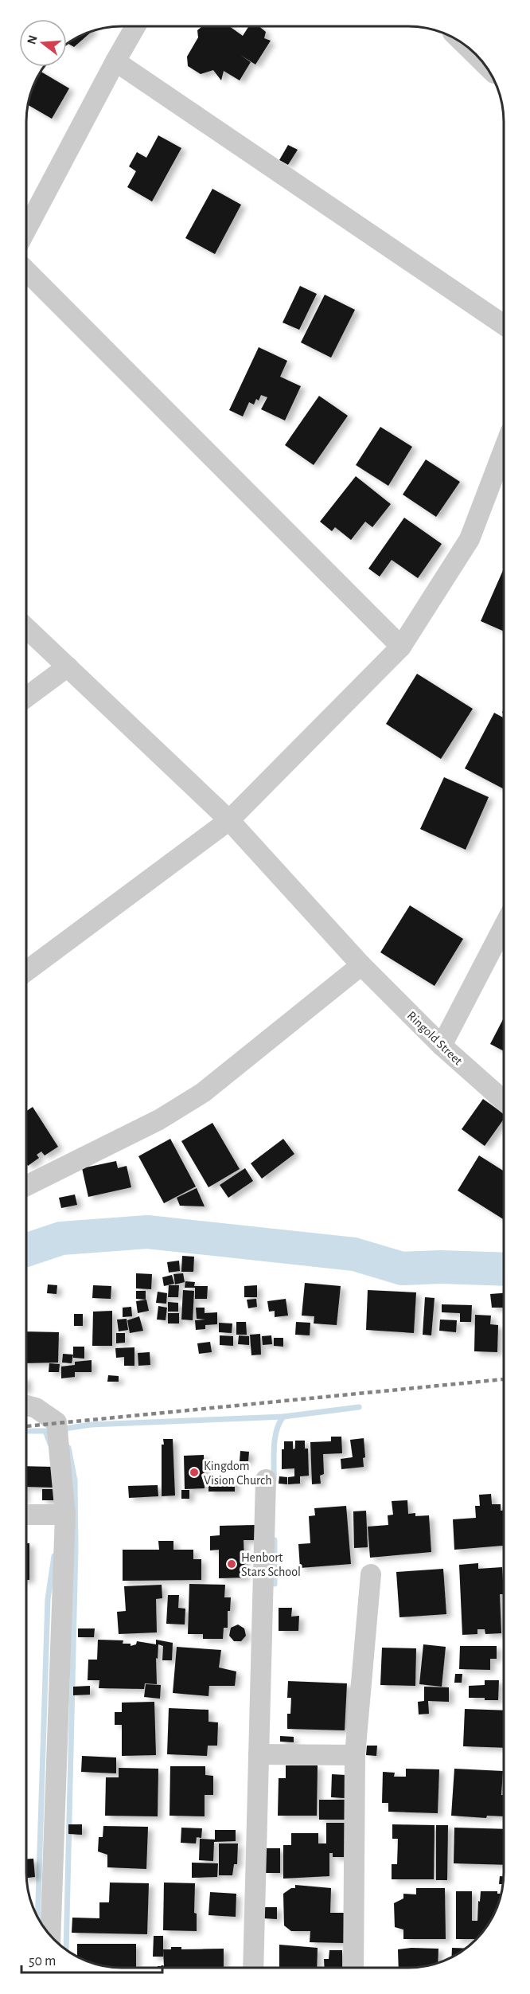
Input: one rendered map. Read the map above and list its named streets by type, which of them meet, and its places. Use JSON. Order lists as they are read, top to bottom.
{
  "streets": {
    "street": ["Ringold Street"]
  },
  "places": ["Kingdom Vision Church", "Henbort Stars School"],
  "scale_bar": "50 m",
  "north": "left"
}
